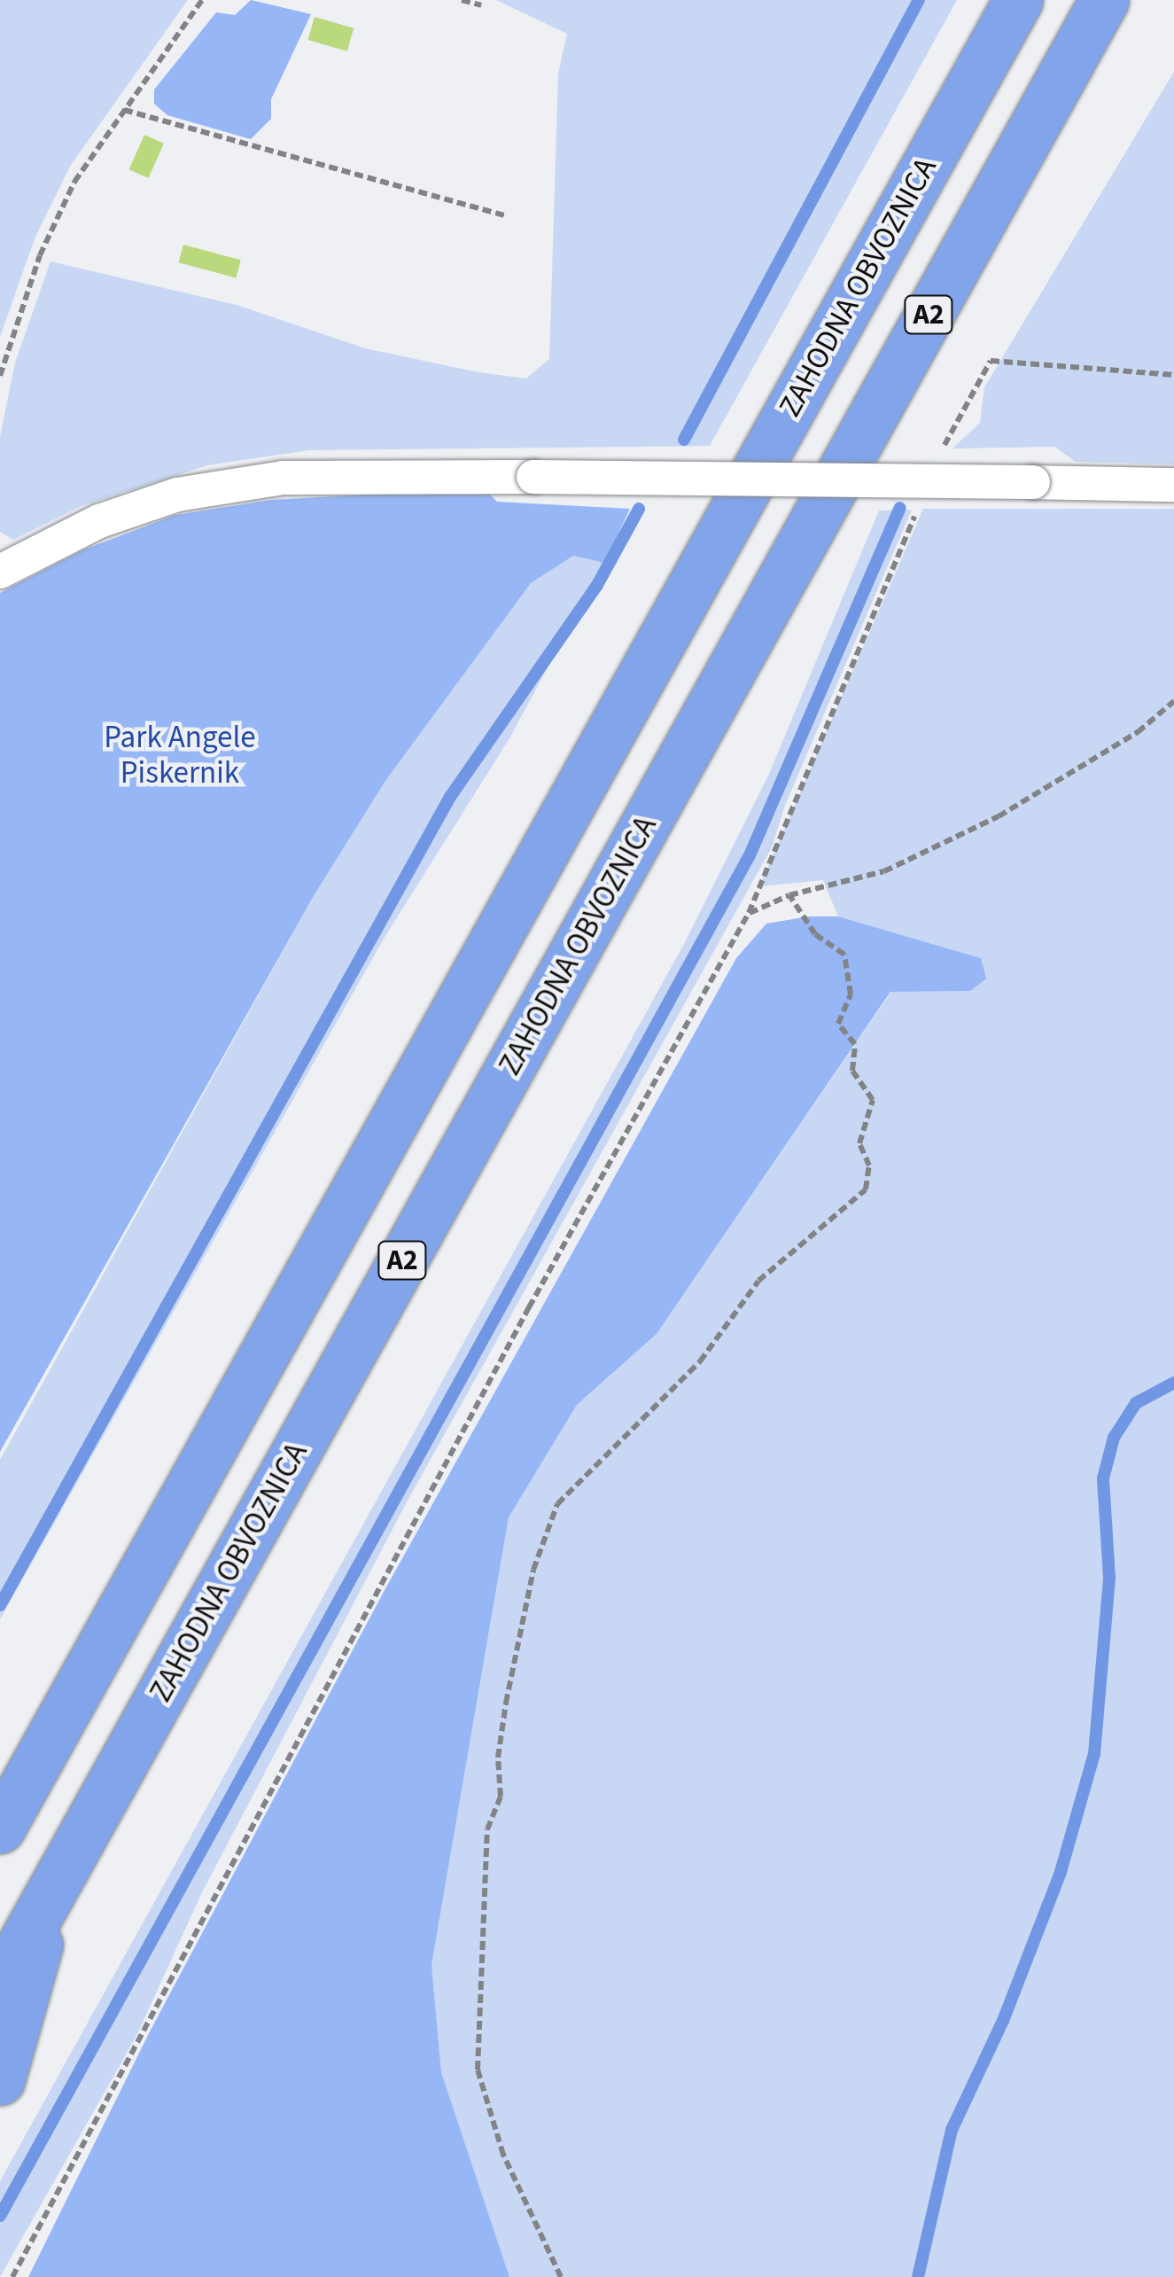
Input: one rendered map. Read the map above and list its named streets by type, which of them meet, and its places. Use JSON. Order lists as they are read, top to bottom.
{
  "streets": {
    "highway": ["ZAHODNA OBVOZNICA", "A2"]
  },
  "crossings": [
    ["ZAHODNA OBVOZNICA", "A2"]
  ],
  "parks": ["Park Angele Piskernik"]
}
